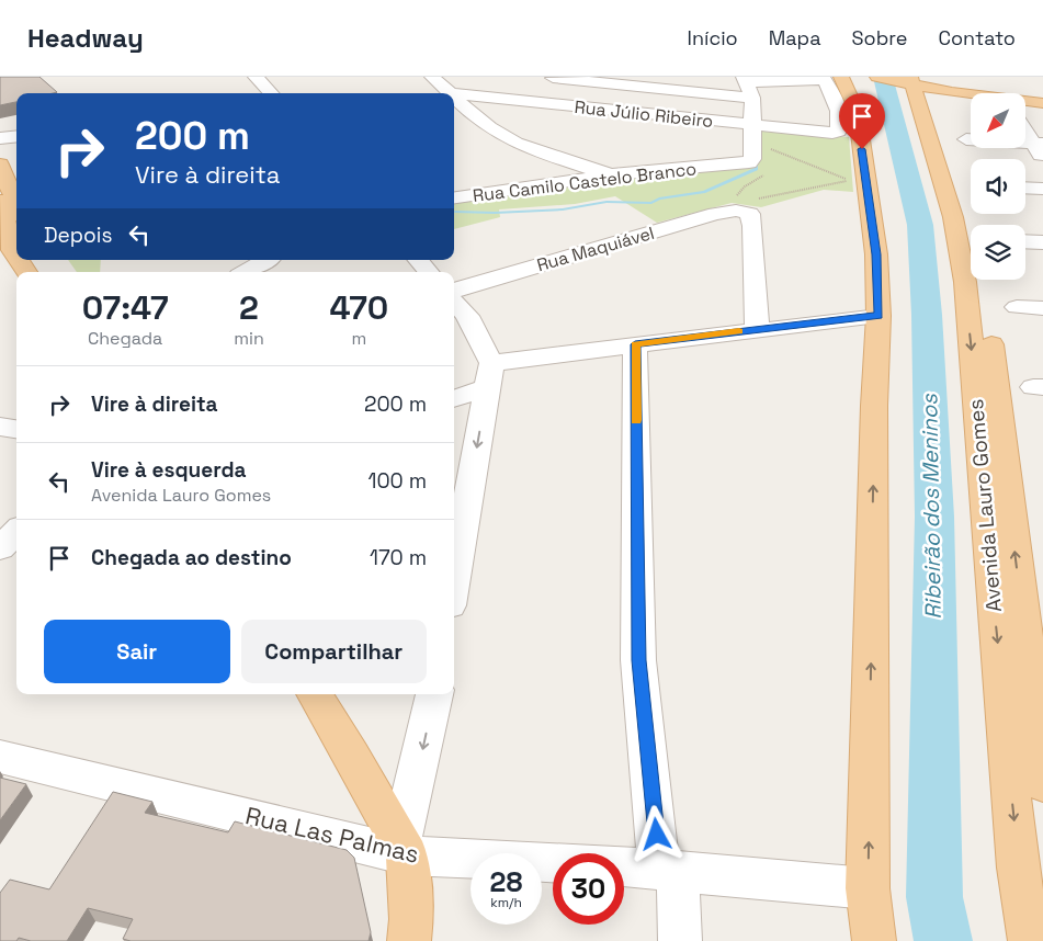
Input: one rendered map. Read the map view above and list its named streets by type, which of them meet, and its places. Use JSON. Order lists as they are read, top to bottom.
{
  "streets": {
    "main road": ["Avenida Lauro Gomes"],
    "street": [
      "Rua Júlio Ribeiro",
      "Rua Camilo Castelo Branco",
      "Rua Maquiável",
      "Rua Las Palmas"
    ]
  },
  "crossings": [
    ["Rua Júlio Ribeiro", "Rua Camilo Castelo Branco"]
  ],
  "water": ["Ribeirão dos Meninos"],
  "north": "bottom left",
  "page": {
    "header": "Headway",
    "nav": [
      "Início",
      "Mapa",
      "Sobre",
      "Contato"
    ],
    "turn": ["200 m", "Vire à direita"],
    "then": "Depois",
    "eta": [
      "07:47",
      "Chegada",
      "2",
      "min",
      "470",
      "m"
    ],
    "list": [
      {
        "name": "Vire à direita",
        "value": "200 m"
      },
      {
        "name": "Vire à esquerda",
        "note": "Avenida Lauro Gomes",
        "value": "100 m"
      },
      {
        "name": "Chegada ao destino",
        "value": "170 m"
      }
    ],
    "buttons": ["Sair", "Compartilhar"],
    "speed": "28 km/h",
    "limit": "30"
  }
}
